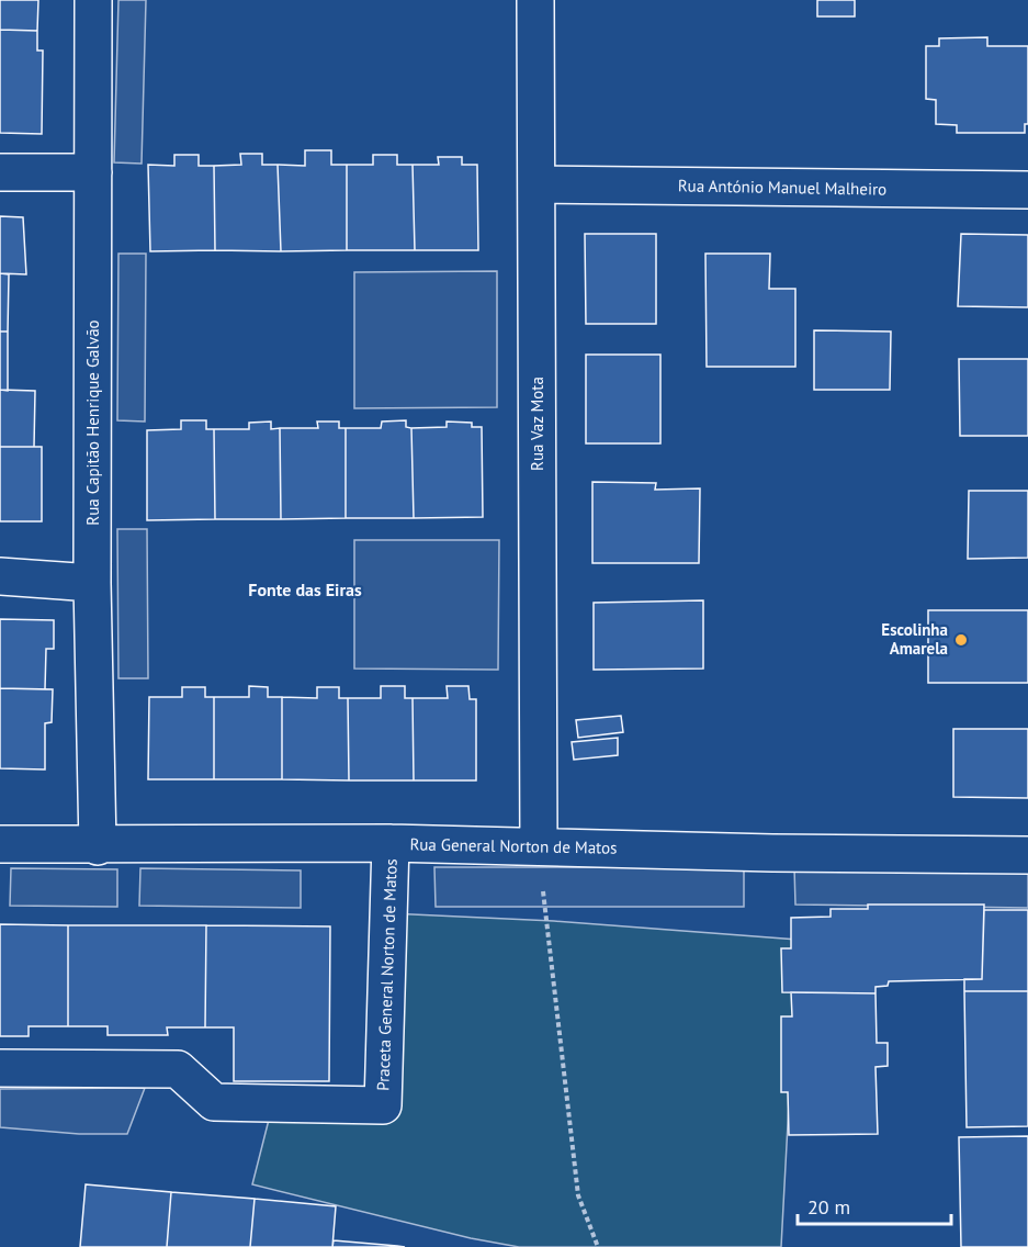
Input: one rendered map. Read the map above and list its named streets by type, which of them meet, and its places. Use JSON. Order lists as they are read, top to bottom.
{
  "streets": {
    "street": [
      "Rua António Manuel Malheiro",
      "Rua Capitão Henrique Galvão",
      "Rua Vaz Mota",
      "Rua General Norton de Matos",
      "Praceta General Norton de Matos"
    ]
  },
  "crossings": [
    ["Rua António Manuel Malheiro", "Rua Vaz Mota"],
    ["Rua Capitão Henrique Galvão", "Rua General Norton de Matos"],
    ["Rua Vaz Mota", "Rua General Norton de Matos"],
    ["Rua General Norton de Matos", "Praceta General Norton de Matos"]
  ],
  "districts": ["Fonte das Eiras"],
  "places": ["Escolinha Amarela"],
  "scale_bar": "20 m"
}
